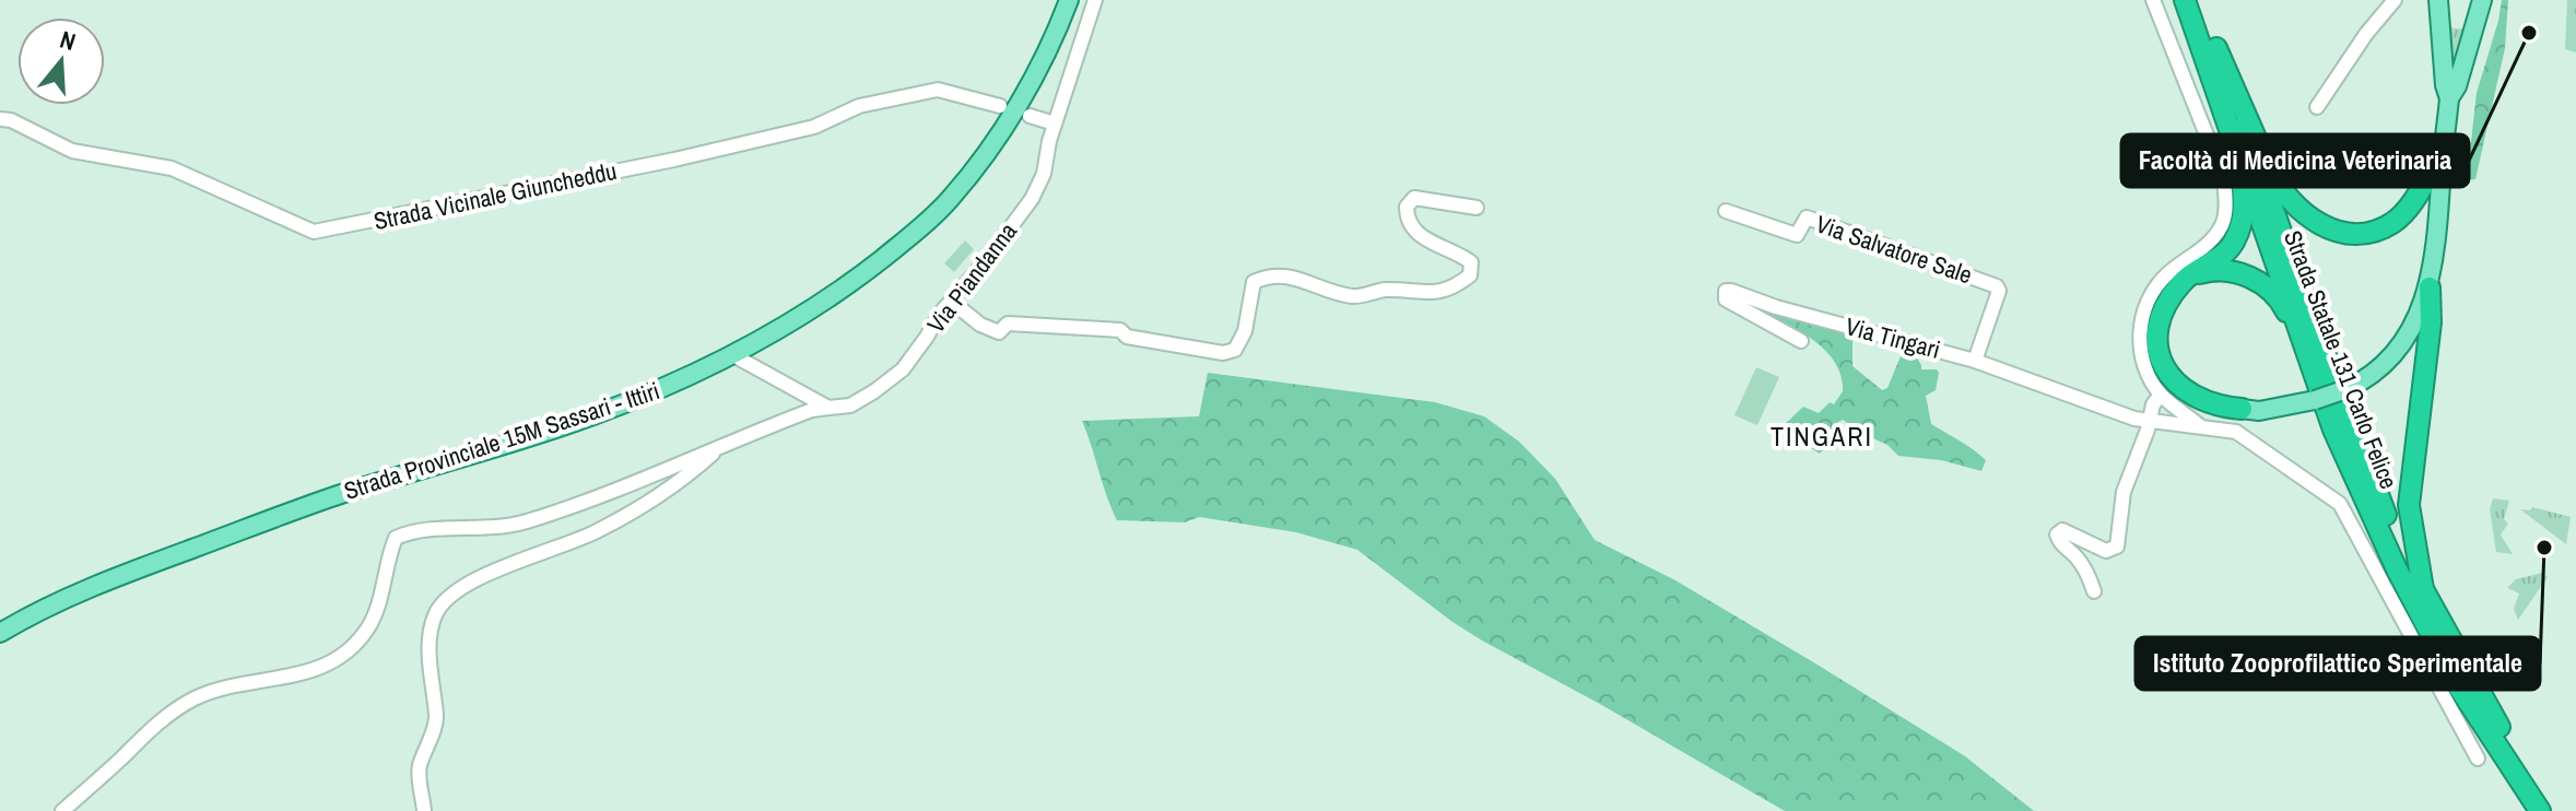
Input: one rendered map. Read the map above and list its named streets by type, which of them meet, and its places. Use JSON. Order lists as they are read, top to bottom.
{
  "streets": {
    "highway": ["Strada Statale 131 Carlo Felice"],
    "main road": ["Strada Provinciale 15M Sassari - Ittiri"],
    "street": [
      "Strada Vicinale Giuncheddu",
      "Via Salvatore Sale",
      "Via Piandanna",
      "Via Tingari"
    ]
  },
  "crossings": [
    ["Via Salvatore Sale", "Via Tingari"]
  ],
  "districts": ["TINGARI"],
  "places": ["Facoltà di Medicina Veterinaria", "Istituto Zooprofilattico Sperimentale"],
  "north": "top"
}
